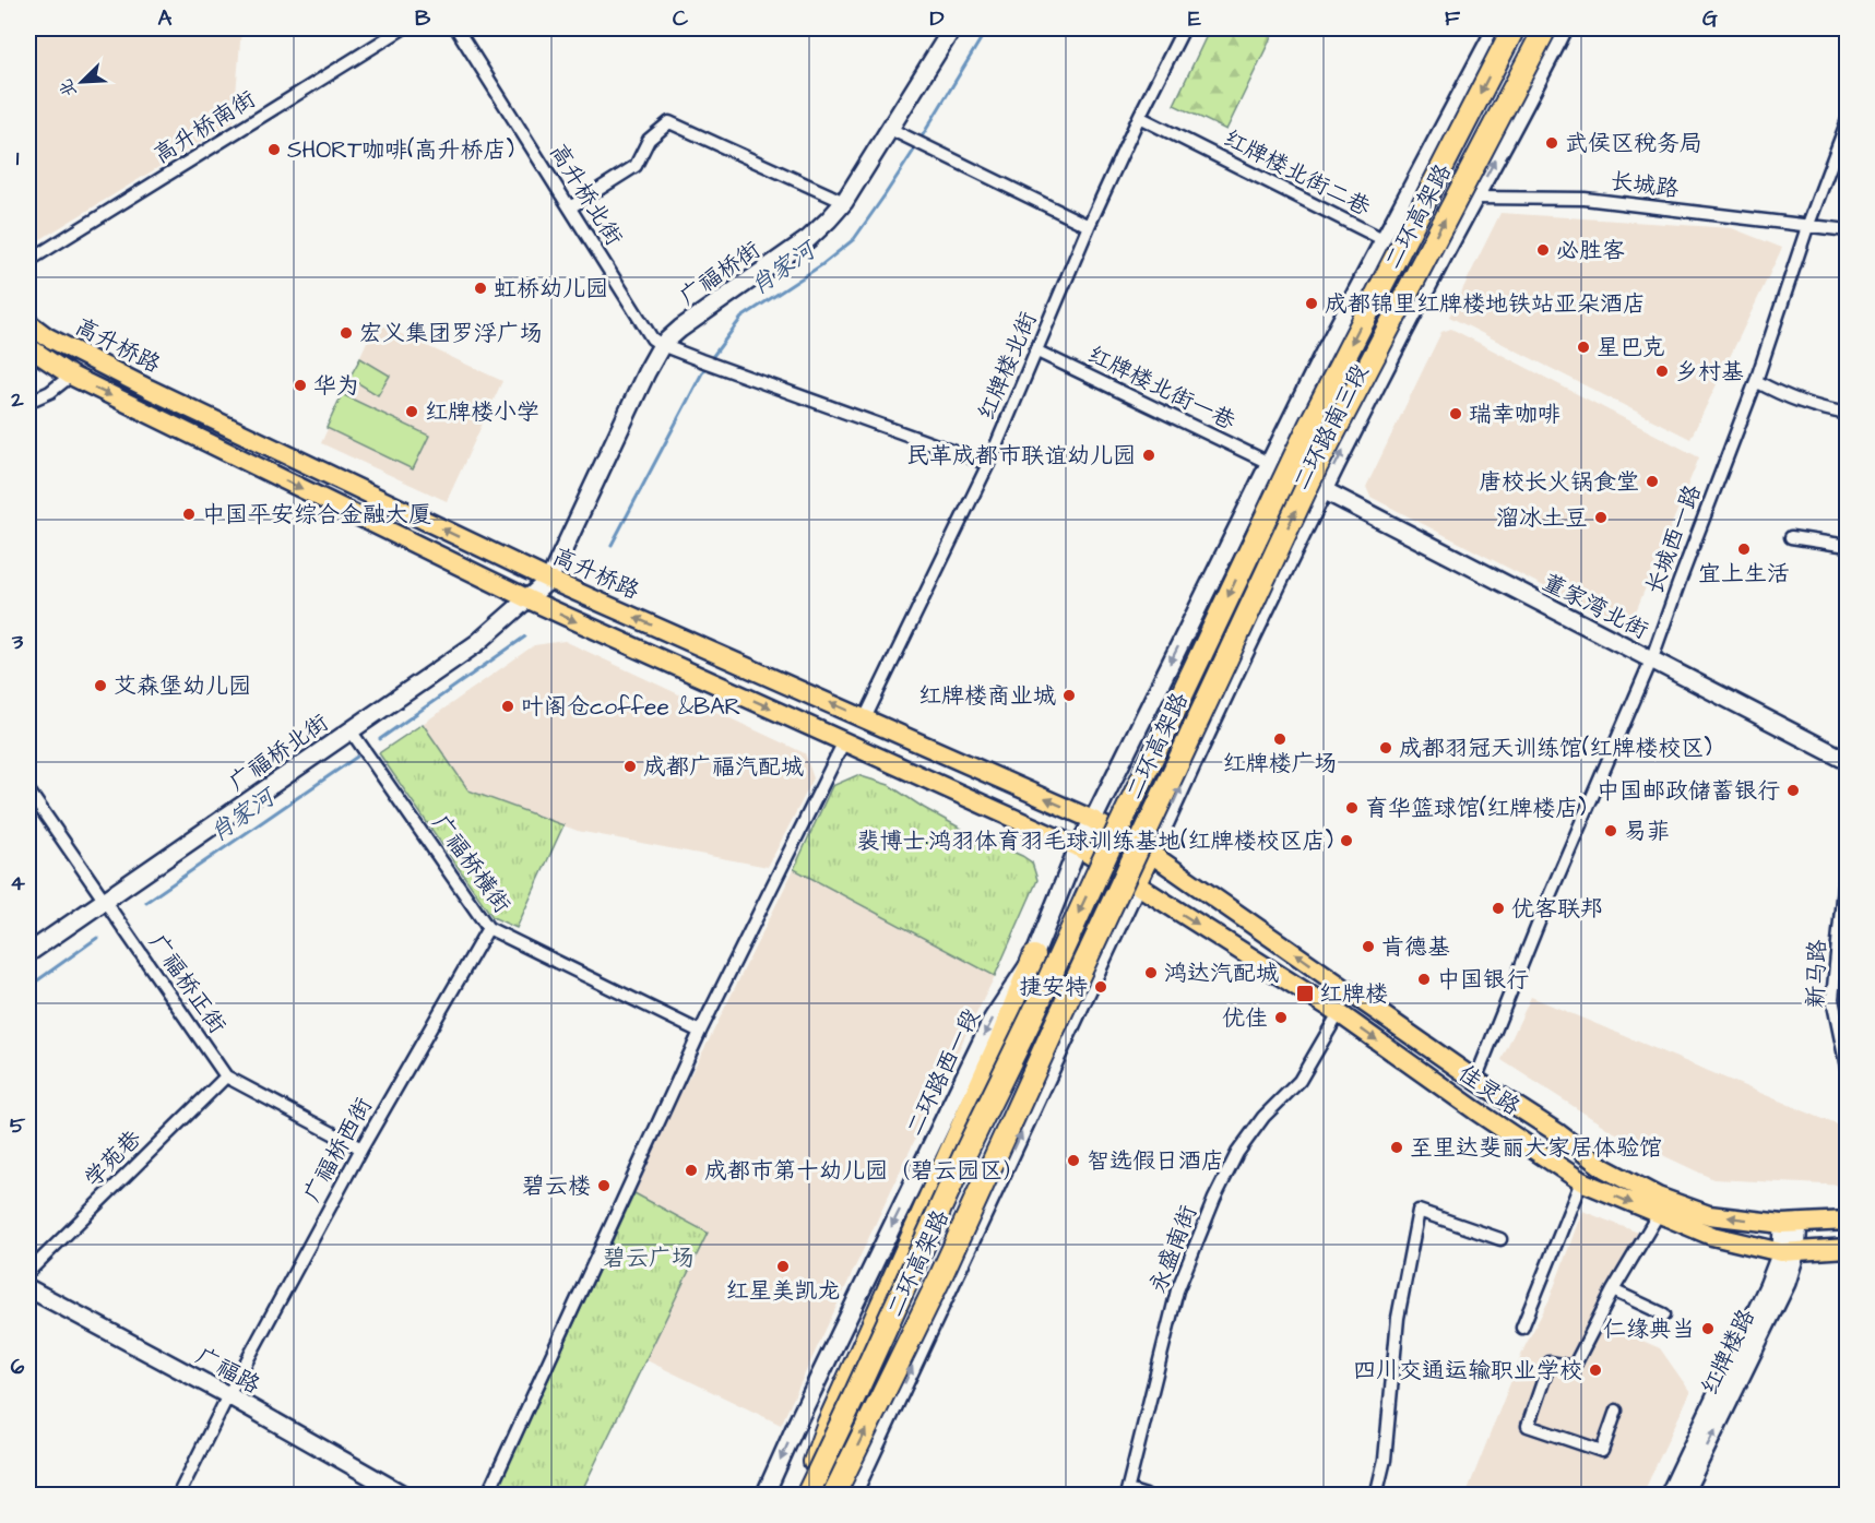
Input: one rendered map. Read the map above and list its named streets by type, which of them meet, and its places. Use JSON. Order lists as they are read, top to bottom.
{
  "streets": {
    "highway": ["二环高架路"],
    "main road": [
      "广福桥街",
      "高升桥路",
      "二环路南三段",
      "董家湾北街",
      "广福桥北街",
      "二环路西一段",
      "佳灵路",
      "红牌楼路",
      "广福路"
    ],
    "street": [
      "高升桥南街",
      "红牌楼北街二巷",
      "长城路",
      "高升桥北街",
      "红牌楼北街",
      "红牌楼北街一巷",
      "长城西一路",
      "广福桥横街",
      "新马路",
      "广福桥正街",
      "广福桥西街",
      "学苑巷",
      "永盛南街"
    ]
  },
  "crossings": [
    ["红牌楼北街二巷", "红牌楼北街"],
    ["红牌楼北街二巷", "二环路南三段"],
    ["长城路", "二环路南三段"],
    ["长城路", "长城西一路"],
    ["高升桥北街", "广福桥街"],
    ["高升桥北街", "红牌楼北街"],
    ["广福桥街", "高升桥路"],
    ["广福桥街", "广福桥北街"],
    ["高升桥路", "红牌楼北街"],
    ["高升桥路", "二环路南三段"],
    ["高升桥路", "广福桥北街"],
    ["高升桥路", "二环路西一段"],
    ["高升桥路", "佳灵路"],
    ["红牌楼北街", "红牌楼北街一巷"],
    ["红牌楼北街一巷", "二环路南三段"],
    ["二环路南三段", "董家湾北街"],
    ["二环路南三段", "二环路西一段"],
    ["二环路南三段", "佳灵路"],
    ["长城西一路", "董家湾北街"],
    ["长城西一路", "佳灵路"],
    ["广福桥北街", "广福桥横街"],
    ["广福桥北街", "广福桥正街"],
    ["广福桥横街", "广福桥西街"],
    ["广福桥正街", "广福桥西街"],
    ["广福桥正街", "学苑巷"],
    ["佳灵路", "永盛南街"],
    ["佳灵路", "红牌楼路"],
    ["广福桥西街", "广福路"]
  ],
  "water": ["肖家河"],
  "parks": ["碧云广场"],
  "places": {
    "other": [
      "武侯区税务局",
      "SHORT咖啡(高升桥店)",
      "必胜客",
      "虹桥幼儿园",
      "成都锦里红牌楼地铁站亚朵酒店",
      "宏义集团罗浮广场",
      "星巴克",
      "乡村基",
      "华为",
      "红牌楼小学",
      "瑞幸咖啡",
      "民革成都市联谊幼儿园",
      "唐校长火锅食堂",
      "中国平安综合金融大厦",
      "溜冰土豆",
      "宜上生活",
      "艾森堡幼儿园",
      "红牌楼商业城",
      "叶阁仓coffee &BAR",
      "红牌楼广场",
      "成都羽冠天训练馆(红牌楼校区)",
      "成都广福汽配城",
      "中国邮政储蓄银行",
      "育华篮球馆(红牌楼店)",
      "易菲",
      "裴博士·鸿羽体育羽毛球训练基地(红牌楼校区店)",
      "优客联邦",
      "肯德基",
      "鸿达汽配城",
      "中国银行",
      "捷安特",
      "优佳",
      "至里达斐丽大家居体验馆",
      "智选假日酒店",
      "成都市第十幼儿园（碧云园区）",
      "碧云楼",
      "红星美凯龙",
      "仁缘典当",
      "四川交通运输职业学校"
    ],
    "transit": ["红牌楼"]
  },
  "north": "bottom left",
  "grid": {
    "columns": [
      "A",
      "B",
      "C",
      "D",
      "E",
      "F",
      "G"
    ],
    "rows": [
      "1",
      "2",
      "3",
      "4",
      "5",
      "6"
    ]
  }
}
